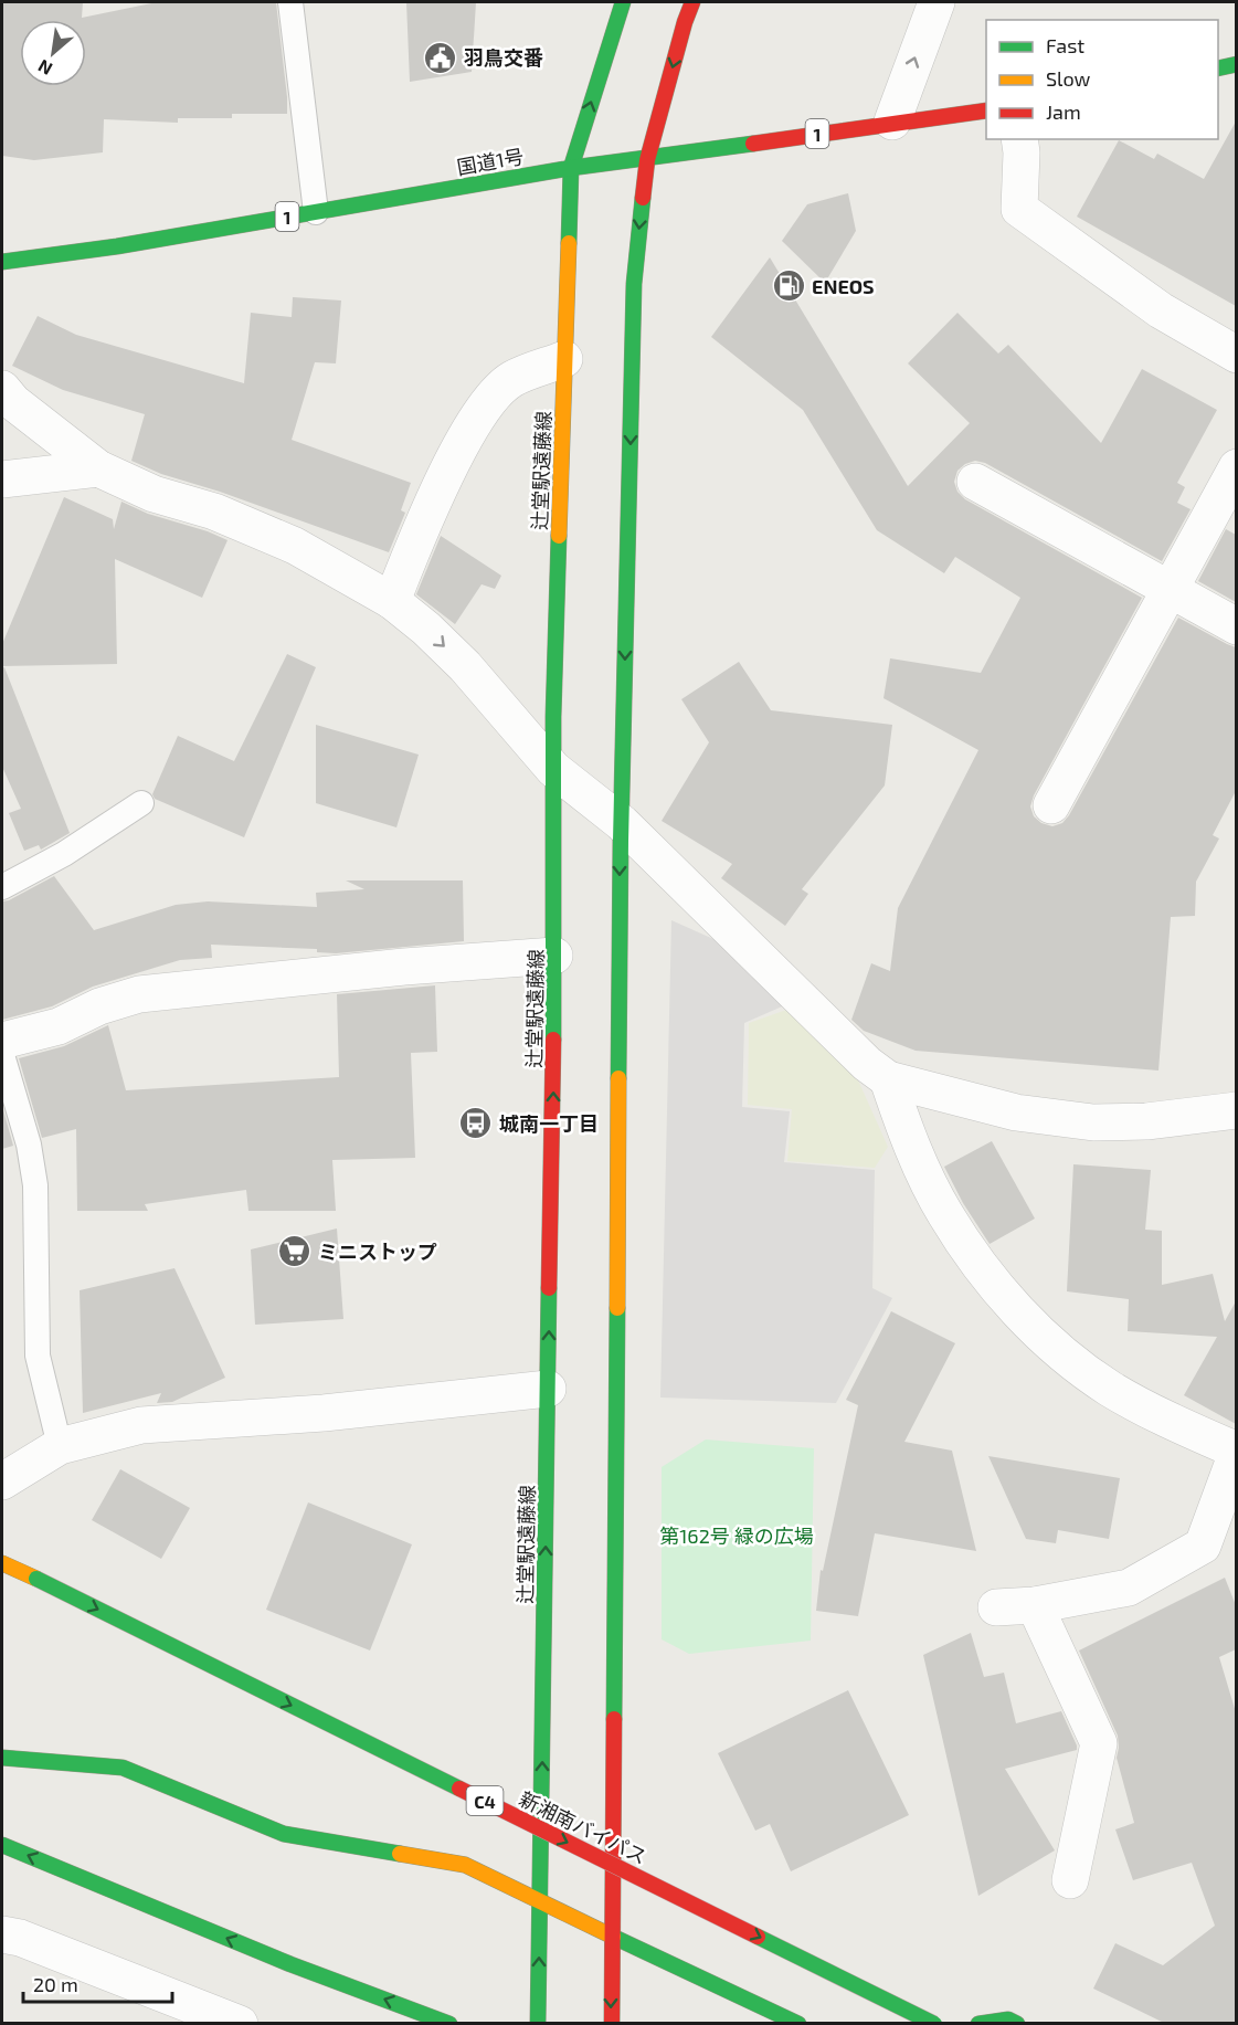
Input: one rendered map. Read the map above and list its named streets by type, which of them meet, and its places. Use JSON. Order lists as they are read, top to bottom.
{
  "streets": {
    "main road": [
      "1",
      "国道1号",
      "辻堂駅遠藤線",
      "C4",
      "新湘南バイパス"
    ]
  },
  "crossings": [
    ["国道1号", "辻堂駅遠藤線"]
  ],
  "parks": ["第162号 緑の広場"],
  "places": {
    "public building": ["羽鳥交番"],
    "fuel station": ["ENEOS"],
    "bus stop": ["城南一丁目"],
    "supermarket": ["ミニストップ"]
  },
  "legend": ["Fast", "Slow", "Jam"],
  "scale_bar": "20 m",
  "north": "bottom left"
}
